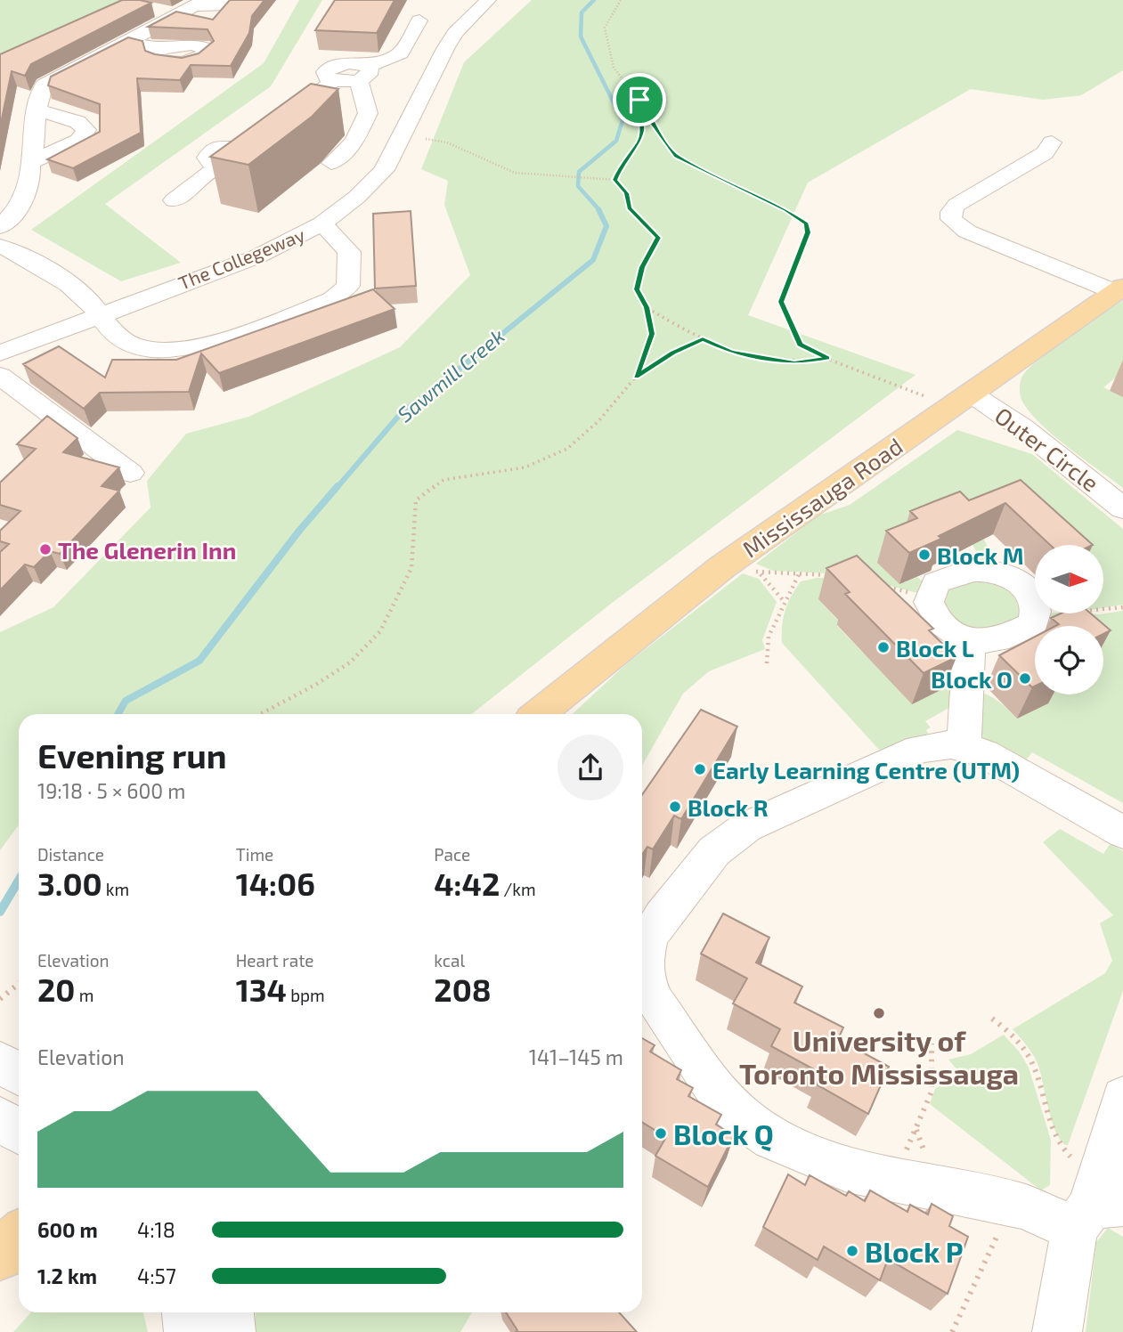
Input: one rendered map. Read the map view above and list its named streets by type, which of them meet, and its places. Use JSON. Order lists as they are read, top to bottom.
{
  "streets": {
    "main road": ["Mississauga Road"],
    "street": ["The Collegeway", "Outer Circle"]
  },
  "crossings": [
    ["Outer Circle", "Mississauga Road"]
  ],
  "water": ["Sawmill Creek"],
  "places": [
    "The Glenerin Inn",
    "Block M",
    "Block L",
    "Block O",
    "Early Learning Centre (UTM)",
    "Block R",
    "University of Toronto Mississauga",
    "Block Q",
    "Block P"
  ],
  "north": "right",
  "page": {
    "heading": ["Evening run", "19:18 · 5 × 600 m"],
    "stats": [
      ["Distance", "3.00 km"],
      ["Time", "14:06"],
      ["Pace", "4:42 /km"],
      ["Elevation", "20 m"],
      ["Heart rate", "134 bpm"],
      ["kcal", "208"]
    ],
    "chart": ["Elevation", "141–145 m"],
    "list": [
      {
        "name": "600 m",
        "note": "4:18"
      },
      {
        "name": "1.2 km",
        "note": "4:57"
      }
    ]
  }
}
